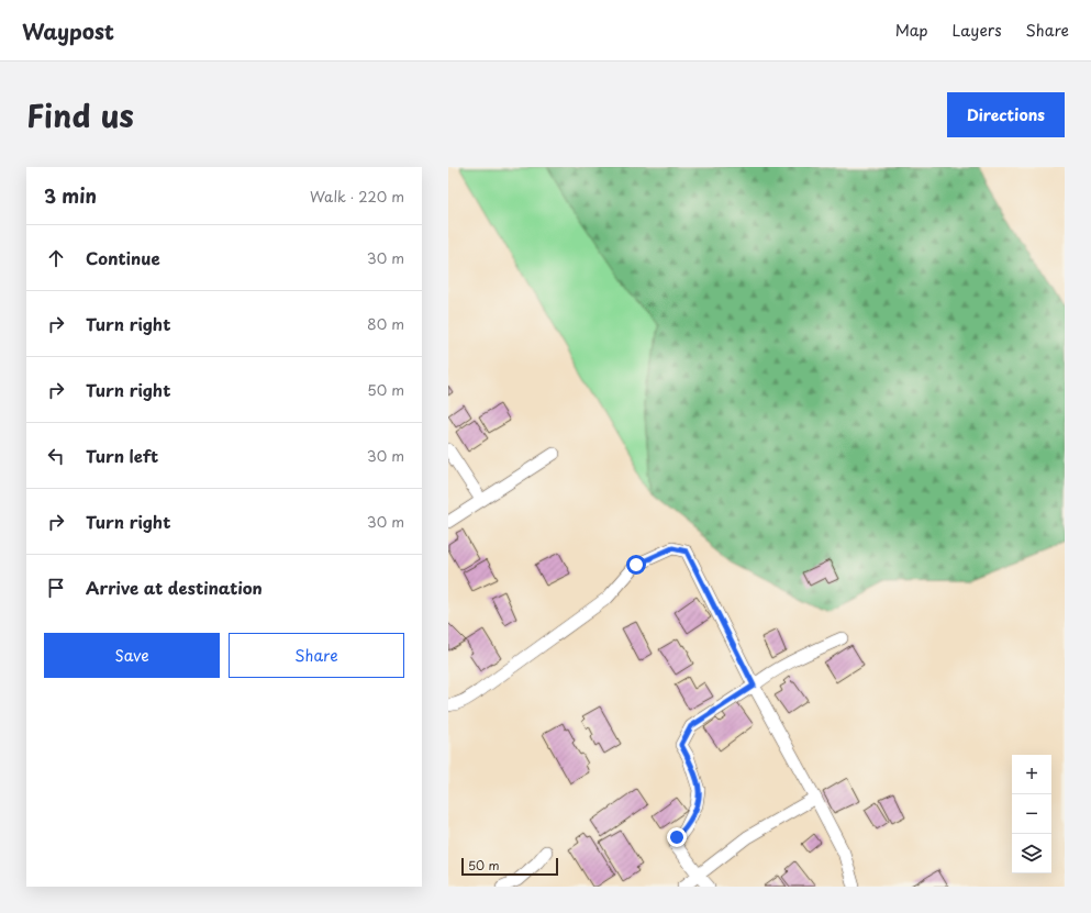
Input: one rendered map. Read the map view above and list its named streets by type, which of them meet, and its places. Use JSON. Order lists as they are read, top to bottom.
{
  "scale_bar": "50 m",
  "page": {
    "header": "Waypost",
    "nav": ["Map", "Layers", "Share"],
    "title": "Find us",
    "buttons": [
      "Directions",
      ["Save", "Share"]
    ],
    "heading": ["3 min", "Walk · 220 m"],
    "list": [
      ["Continue", "30 m"],
      ["Turn right", "80 m"],
      ["Turn right", "50 m"],
      ["Turn left", "30 m"],
      ["Turn right", "30 m"],
      "Arrive at destination"
    ],
    "map_buttons": ["+", "−"],
    "scale": "50 m"
  }
}
